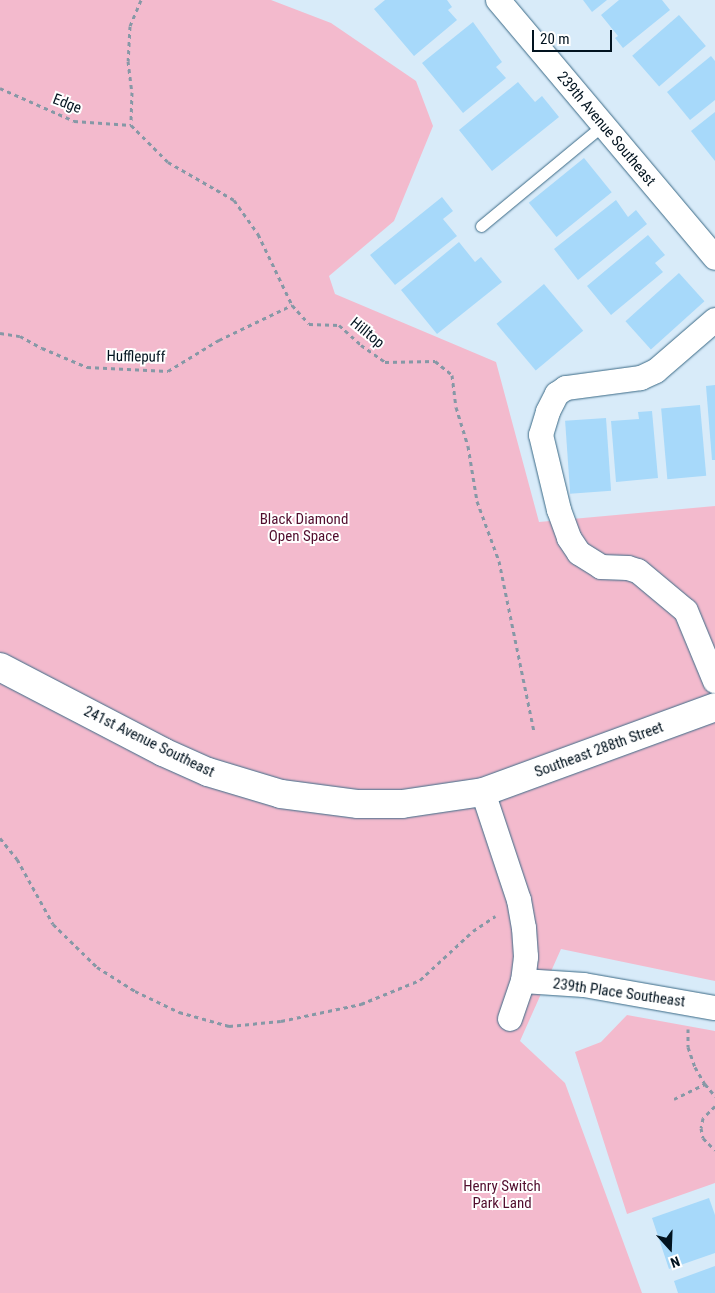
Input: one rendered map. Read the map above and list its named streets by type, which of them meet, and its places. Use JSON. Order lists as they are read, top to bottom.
{
  "streets": {
    "street": [
      "239th Avenue Southeast",
      "241st Avenue Southeast",
      "Southeast 288th Street",
      "239th Place Southeast"
    ],
    "path": ["Edge", "Hilltop", "Hufflepuff"]
  },
  "crossings": [
    ["Edge", "Hilltop"],
    ["Hilltop", "Hufflepuff"],
    ["241st Avenue Southeast", "Southeast 288th Street"]
  ],
  "parks": ["Black Diamond Open Space", "Henry Switch Park Land"],
  "scale_bar": "20 m",
  "north": "bottom"
}
